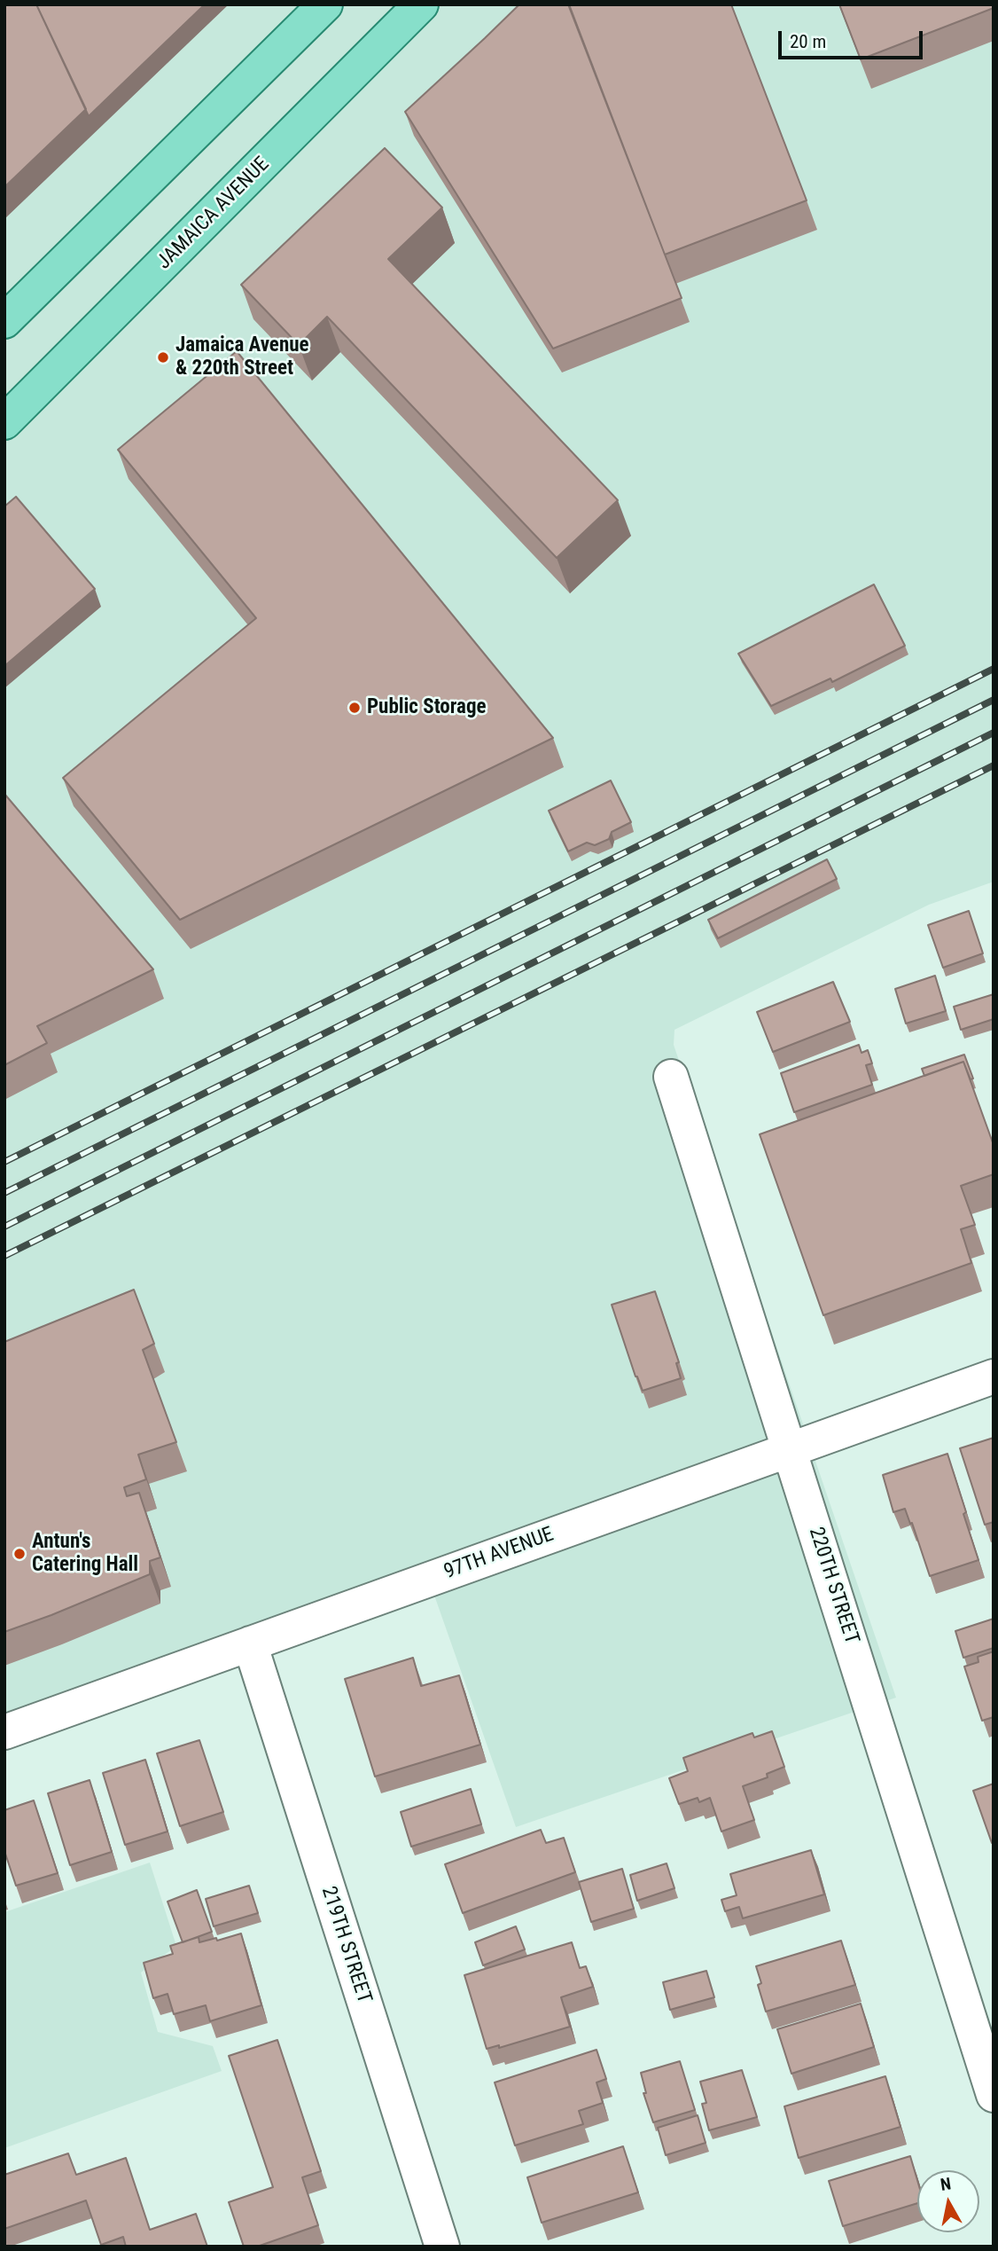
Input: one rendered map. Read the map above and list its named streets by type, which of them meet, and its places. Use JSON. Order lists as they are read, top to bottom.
{
  "streets": {
    "main road": ["JAMAICA AVENUE"],
    "street": ["97TH AVENUE", "220TH STREET", "219TH STREET"]
  },
  "crossings": [
    ["97TH AVENUE", "220TH STREET"],
    ["97TH AVENUE", "219TH STREET"]
  ],
  "places": ["Jamaica Avenue & 220th Street", "Public Storage", "Antun's Catering Hall"],
  "scale_bar": "20 m",
  "north": "top"
}
